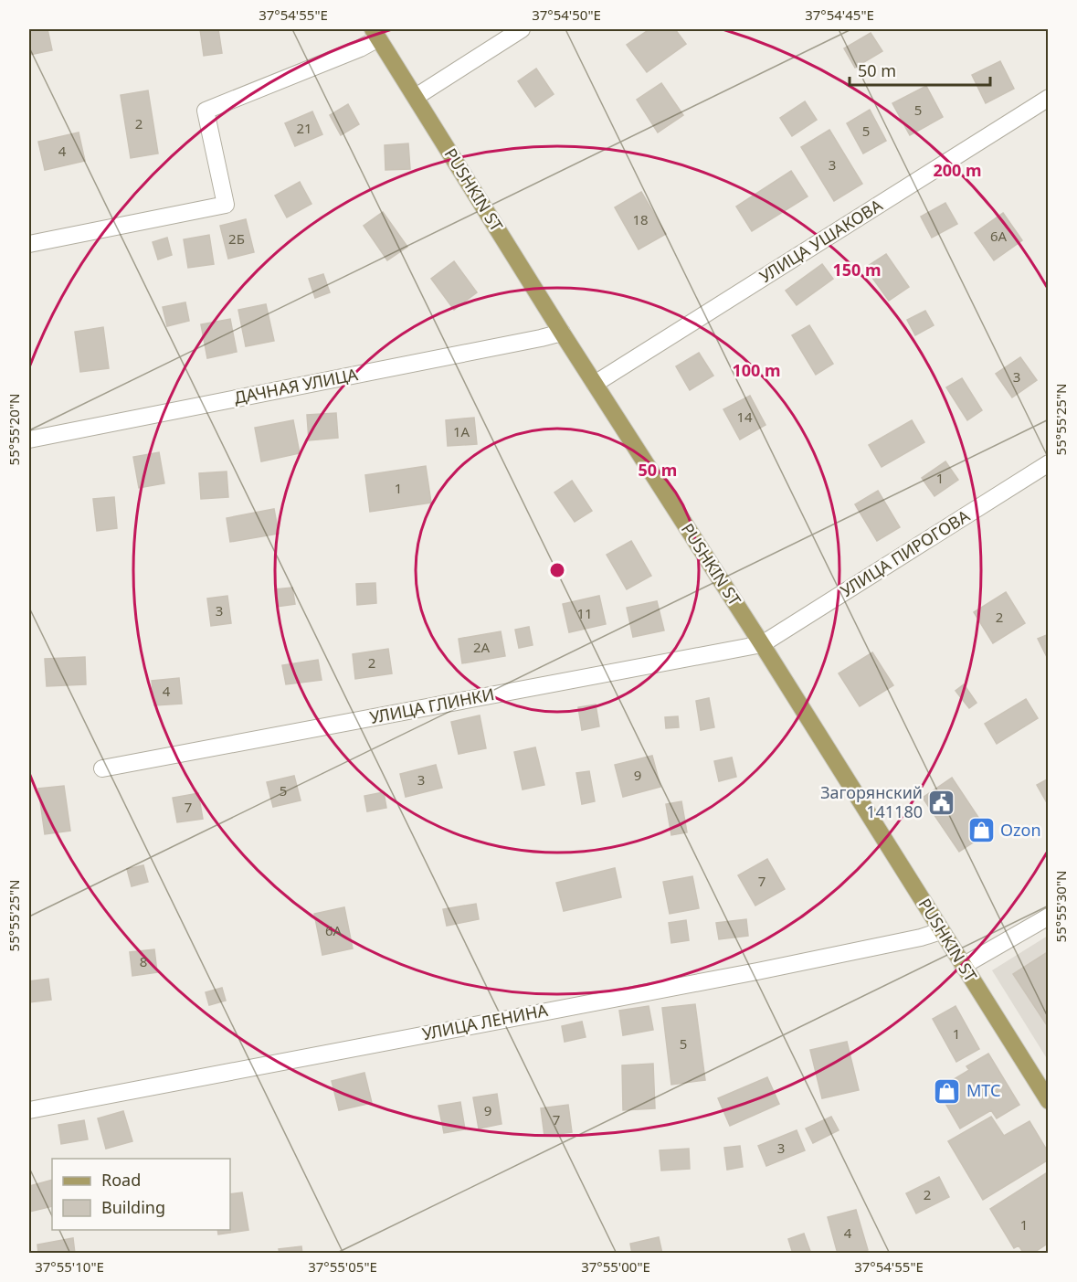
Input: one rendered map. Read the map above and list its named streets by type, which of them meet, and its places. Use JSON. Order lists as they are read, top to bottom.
{
  "streets": {
    "main road": ["PUSHKIN ST"],
    "street": [
      "УЛИЦА УШАКОВА",
      "ДАЧНАЯ УЛИЦА",
      "УЛИЦА ПИРОГОВА",
      "УЛИЦА ГЛИНКИ",
      "УЛИЦА ЛЕНИНА"
    ]
  },
  "crossings": [
    ["PUSHKIN ST", "УЛИЦА УШАКОВА"],
    ["PUSHKIN ST", "ДАЧНАЯ УЛИЦА"],
    ["PUSHKIN ST", "УЛИЦА ПИРОГОВА"],
    ["PUSHKIN ST", "УЛИЦА ГЛИНКИ"],
    ["PUSHKIN ST", "УЛИЦА ЛЕНИНА"],
    ["УЛИЦА ПИРОГОВА", "УЛИЦА ГЛИНКИ"]
  ],
  "places": {
    "public building": ["Загорянский 141180"],
    "shop": ["Ozon", "МТС"]
  },
  "house_numbers": [
    "5",
    "2",
    "21",
    "5",
    "4",
    "3",
    "18",
    "6А",
    "2Б",
    "3",
    "14",
    "1А",
    "1",
    "1",
    "3",
    "11",
    "2",
    "2А",
    "2",
    "4",
    "9",
    "3",
    "5",
    "7",
    "7",
    "6А",
    "8",
    "1",
    "5",
    "9",
    "7",
    "3",
    "2",
    "1",
    "4"
  ],
  "legend": ["Road", "Building"],
  "scale_bar": "50 m",
  "coordinates": [
    "37°54'55\"E",
    "37°54'50\"E",
    "37°54'45\"E",
    "55°55'25\"N",
    "55°55'20\"N",
    "55°55'30\"N",
    "37°55'10\"E",
    "37°55'05\"E",
    "37°55'00\"E"
  ],
  "rings": [
    "200 m",
    "150 m",
    "100 m",
    "50 m"
  ]
}
